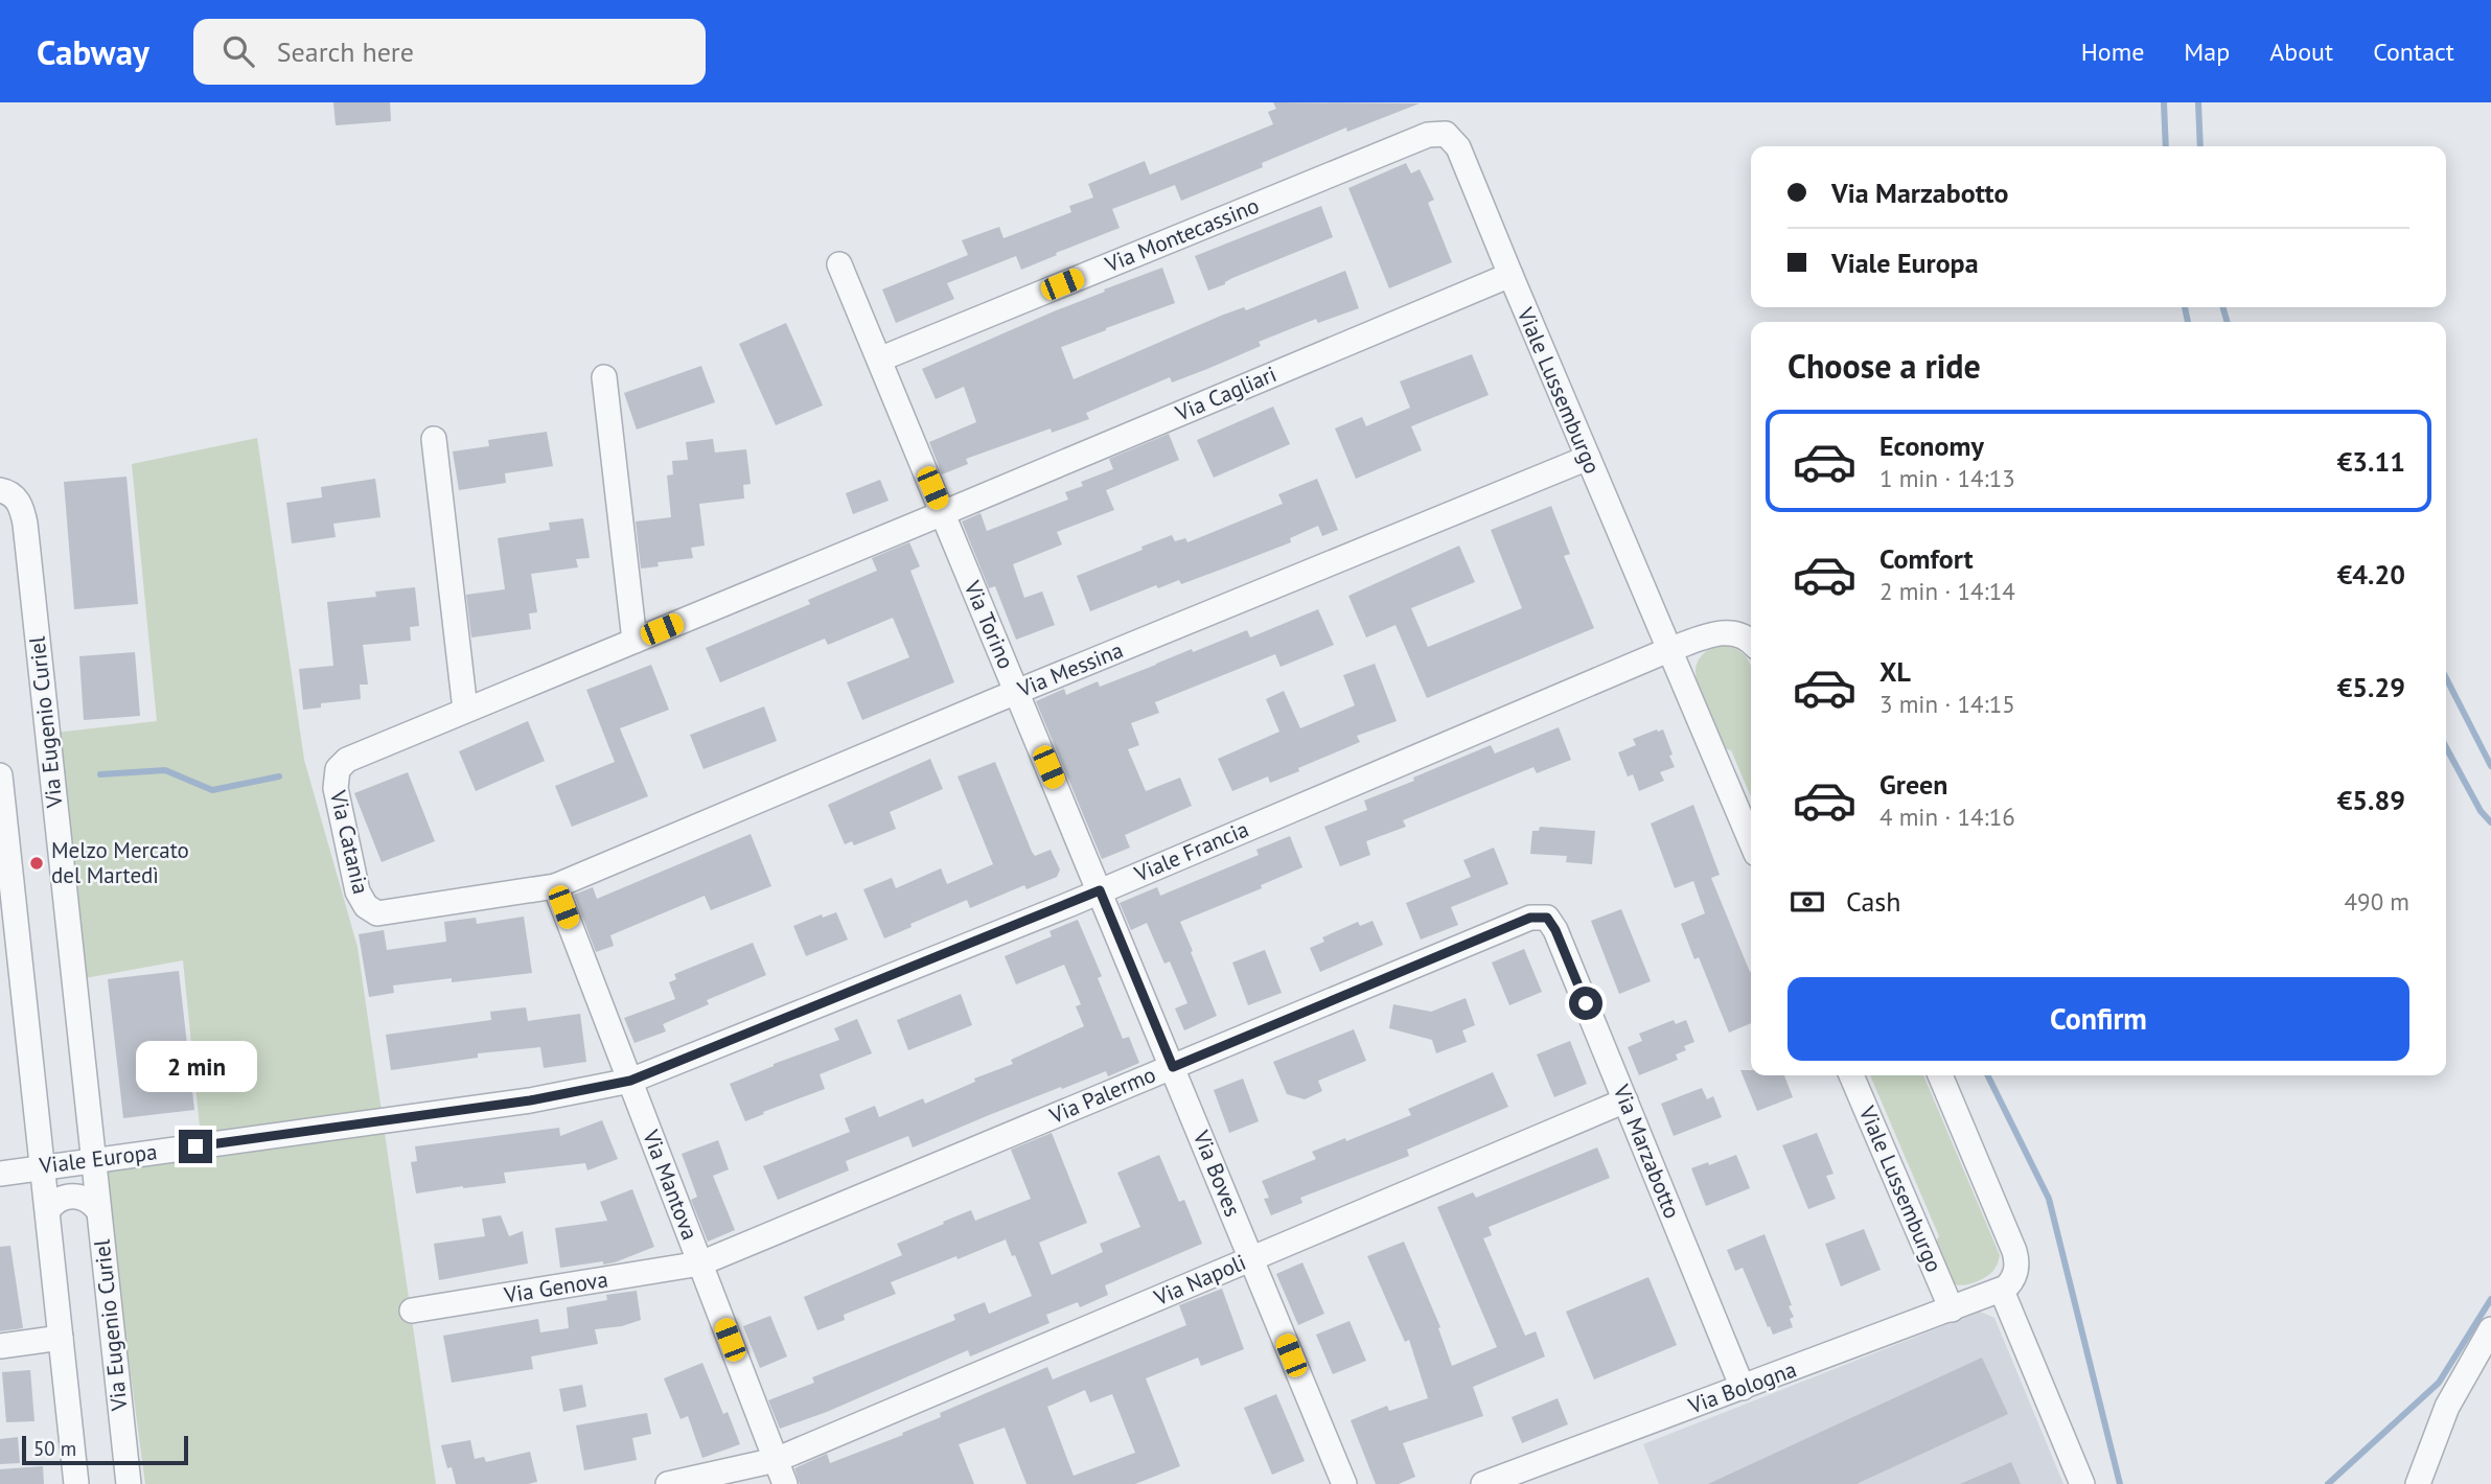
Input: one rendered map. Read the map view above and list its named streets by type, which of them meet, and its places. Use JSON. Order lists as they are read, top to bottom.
{
  "streets": {
    "street": [
      "Via Montecassino",
      "Viale Lussemburgo",
      "Via Cagliari",
      "Via Torino",
      "Via Messina",
      "Via Eugenio Curiel",
      "Via Catania",
      "Viale Francia",
      "Via Palermo",
      "Via Marzabotto",
      "Viale Europa",
      "Via Boves",
      "Via Mantova",
      "Via Napoli",
      "Via Genova",
      "Via Bologna"
    ]
  },
  "crossings": [
    ["Via Montecassino", "Viale Lussemburgo"],
    ["Via Montecassino", "Via Torino"],
    ["Viale Lussemburgo", "Via Cagliari"],
    ["Viale Lussemburgo", "Via Messina"],
    ["Viale Lussemburgo", "Viale Francia"],
    ["Viale Lussemburgo", "Via Bologna"],
    ["Via Cagliari", "Via Torino"],
    ["Via Cagliari", "Via Catania"],
    ["Via Torino", "Via Messina"],
    ["Via Torino", "Via Catania"],
    ["Via Torino", "Viale Francia"],
    ["Via Torino", "Via Palermo"],
    ["Via Torino", "Via Boves"],
    ["Via Messina", "Via Catania"],
    ["Via Messina", "Via Mantova"],
    ["Via Eugenio Curiel", "Viale Europa"],
    ["Via Catania", "Via Mantova"],
    ["Viale Francia", "Viale Europa"],
    ["Viale Francia", "Via Mantova"],
    ["Via Palermo", "Via Marzabotto"],
    ["Via Palermo", "Via Boves"],
    ["Via Palermo", "Via Mantova"],
    ["Via Palermo", "Via Genova"],
    ["Via Marzabotto", "Via Napoli"],
    ["Via Marzabotto", "Via Bologna"],
    ["Viale Europa", "Via Mantova"],
    ["Via Boves", "Via Napoli"],
    ["Via Mantova", "Via Napoli"],
    ["Via Mantova", "Via Genova"]
  ],
  "places": ["Melzo Mercato del Martedì"],
  "scale_bar": "50 m",
  "page": {
    "header": "Cabway",
    "search": "Search here",
    "nav": [
      "Home",
      "Map",
      "About",
      "Contact"
    ],
    "banner": ["Via Marzabotto", "Viale Europa"],
    "heading": "Choose a ride",
    "list": [
      {
        "name": "Economy",
        "note": "1 min · 14:13",
        "value": "€3.11"
      },
      {
        "name": "Comfort",
        "note": "2 min · 14:14",
        "value": "€4.20"
      },
      {
        "name": "XL",
        "note": "3 min · 14:15",
        "value": "€5.29"
      },
      {
        "name": "Green",
        "note": "4 min · 14:16",
        "value": "€5.89"
      }
    ],
    "pay": ["Cash", "490 m"],
    "buttons": "Confirm",
    "bubble": "2 min",
    "scale": "50 m"
  }
}
